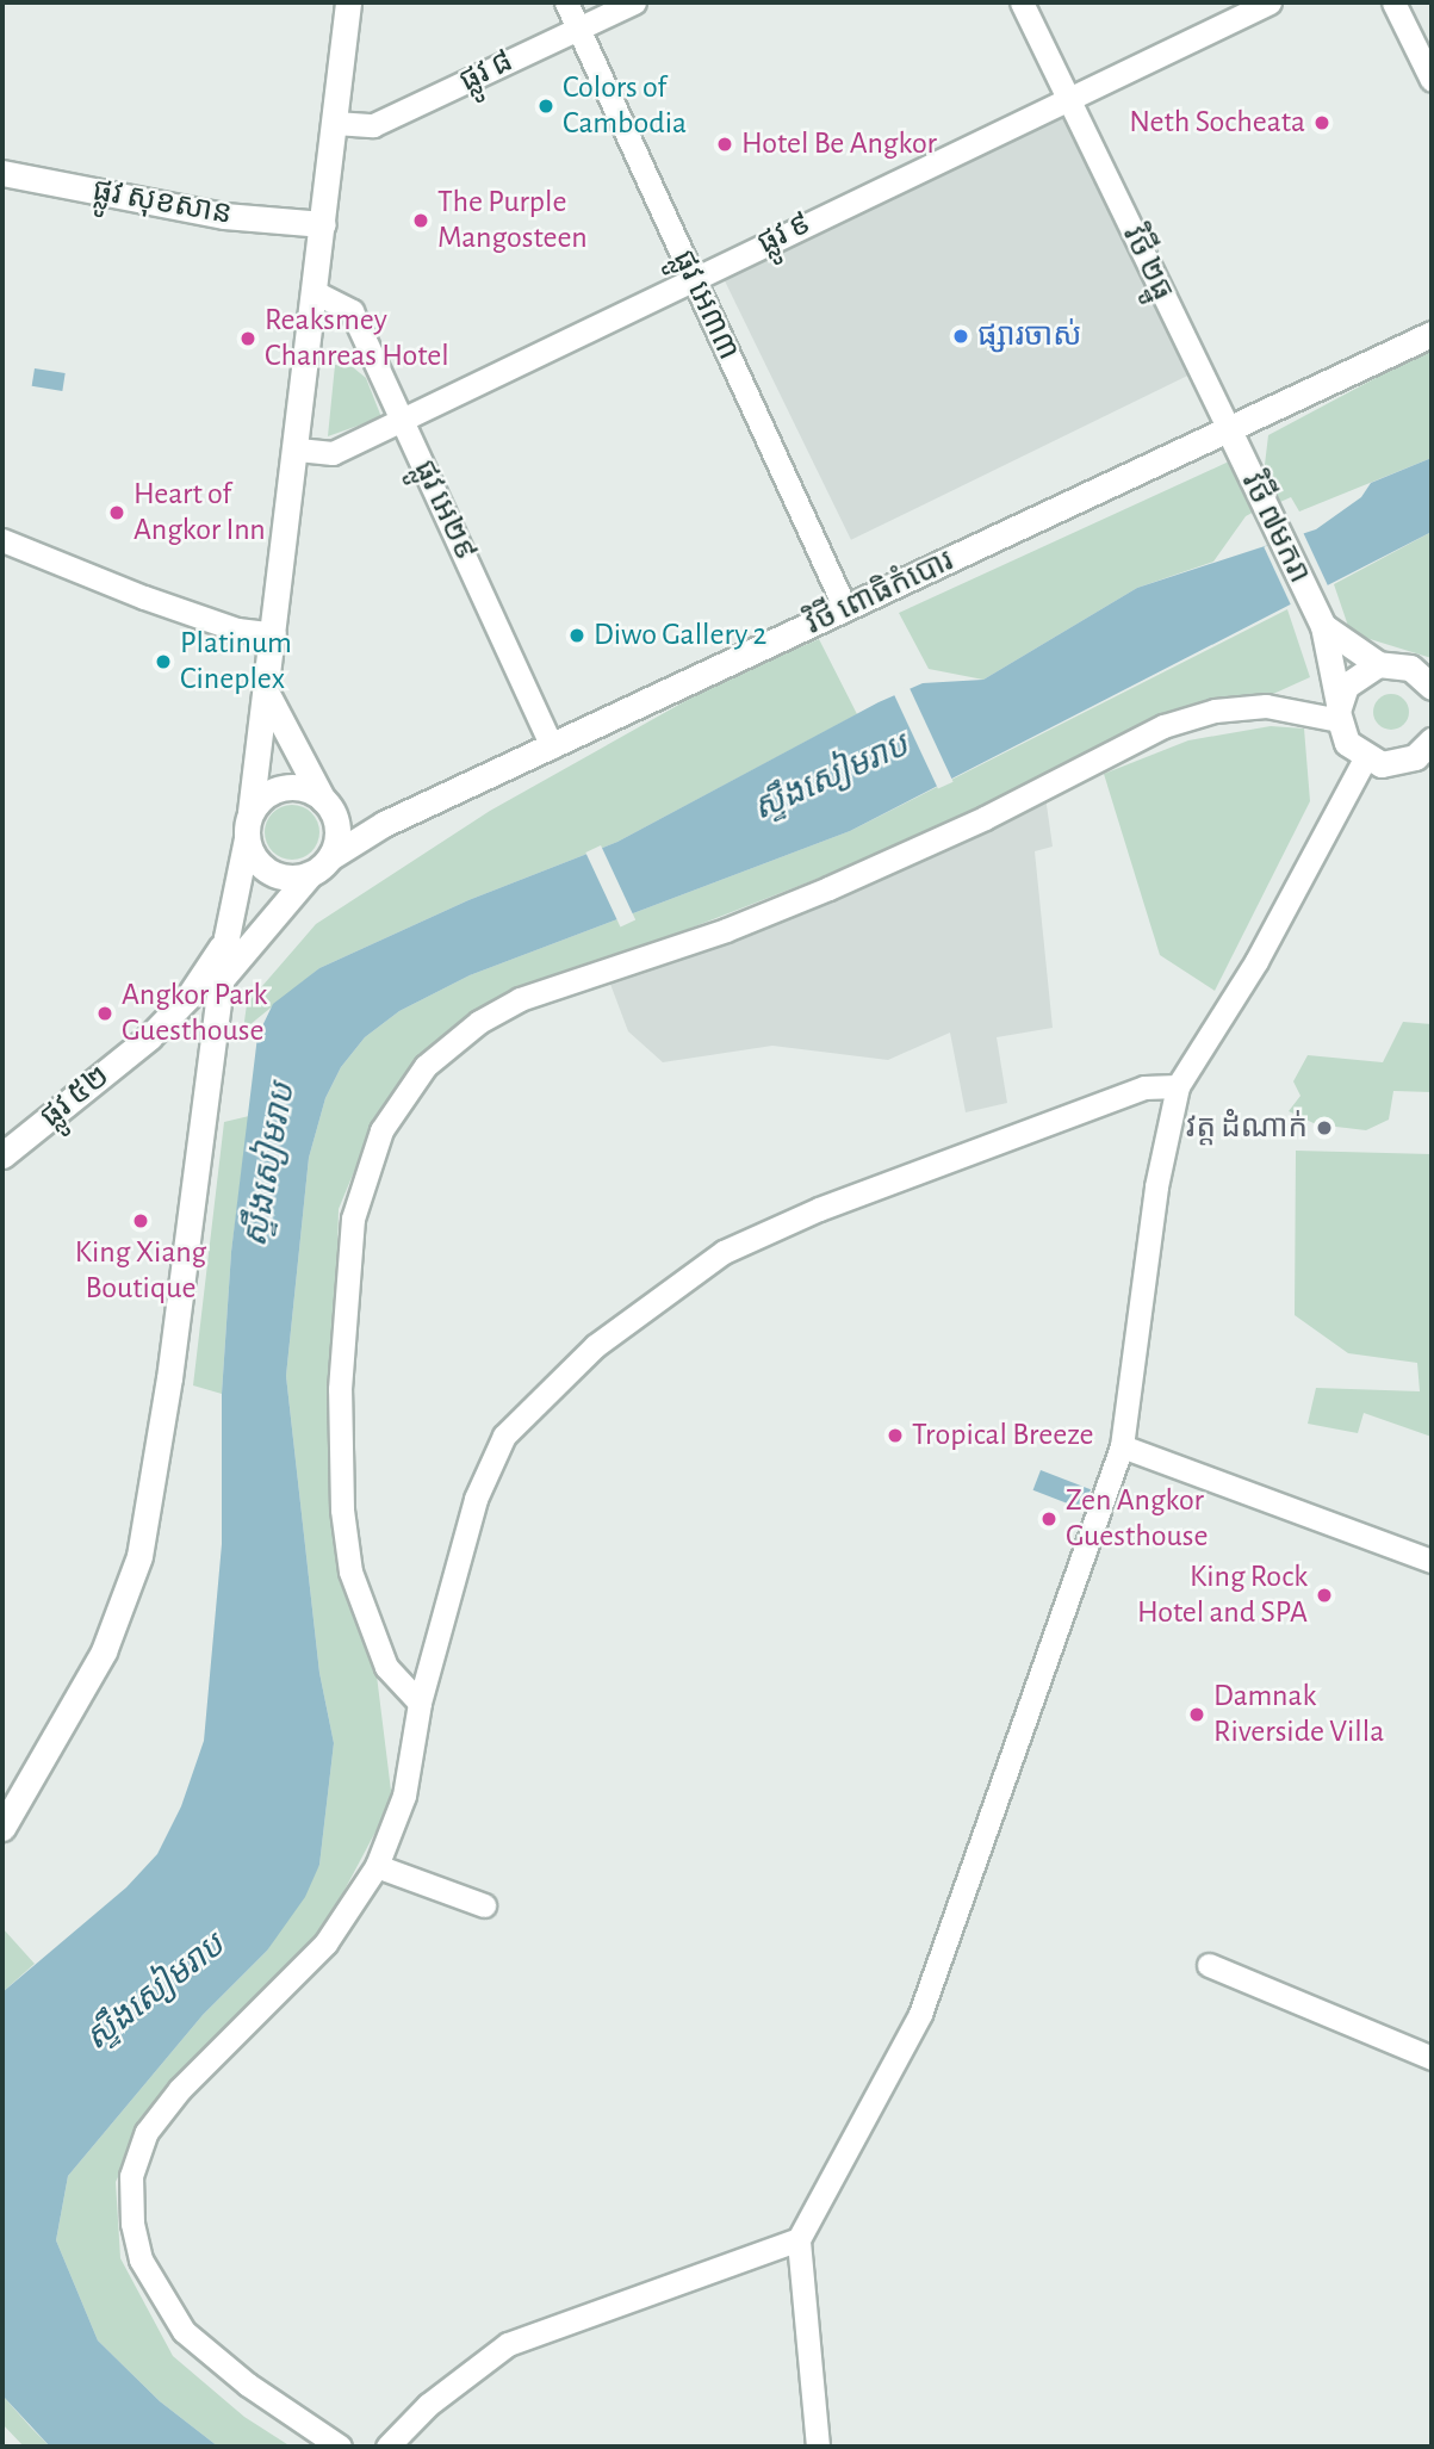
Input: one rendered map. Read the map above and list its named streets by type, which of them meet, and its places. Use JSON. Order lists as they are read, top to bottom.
{
  "streets": {
    "main road": [
      "ផ្លូវ សុខសាន",
      "វិថី ៧មករា",
      "វិថី ពោធិកំបោរ",
      "ផ្លូវ ៥២"
    ],
    "street": [
      "ផ្លូវ ៨",
      "ផ្លូវ ៩",
      "វិថី ២ធ្នូ",
      "ផ្លូវ អេ៣៣",
      "ផ្លូវ អេ២៩"
    ]
  },
  "crossings": [
    ["ផ្លូវ ៨", "ផ្លូវ អេ៣៣"],
    ["ផ្លូវ ៩", "វិថី ២ធ្នូ"],
    ["ផ្លូវ ៩", "ផ្លូវ អេ៣៣"],
    ["ផ្លូវ ៩", "ផ្លូវ អេ២៩"],
    ["វិថី ២ធ្នូ", "វិថី ៧មករា"],
    ["វិថី ២ធ្នូ", "វិថី ពោធិកំបោរ"],
    ["ផ្លូវ អេ៣៣", "វិថី ពោធិកំបោរ"],
    ["ផ្លូវ អេ២៩", "វិថី ពោធិកំបោរ"],
    ["វិថី ៧មករា", "វិថី ពោធិកំបោរ"],
    ["វិថី ពោធិកំបោរ", "ផ្លូវ ៥២"]
  ],
  "water": ["ស្ទឹងសៀមរាប"],
  "places": [
    "Colors of Cambodia",
    "Neth Socheata",
    "Hotel Be Angkor",
    "The Purple Mangosteen",
    "ផ្សារចាស់",
    "Reaksmey Chanreas Hotel",
    "Heart of Angkor Inn",
    "Diwo Gallery 2",
    "Platinum Cineplex",
    "Angkor Park Guesthouse",
    "វត្ត ដំំណាក់",
    "King Xiang Boutique",
    "Tropical Breeze",
    "Zen Angkor Guesthouse",
    "King Rock Hotel and SPA",
    "Damnak Riverside Villa"
  ]
}
